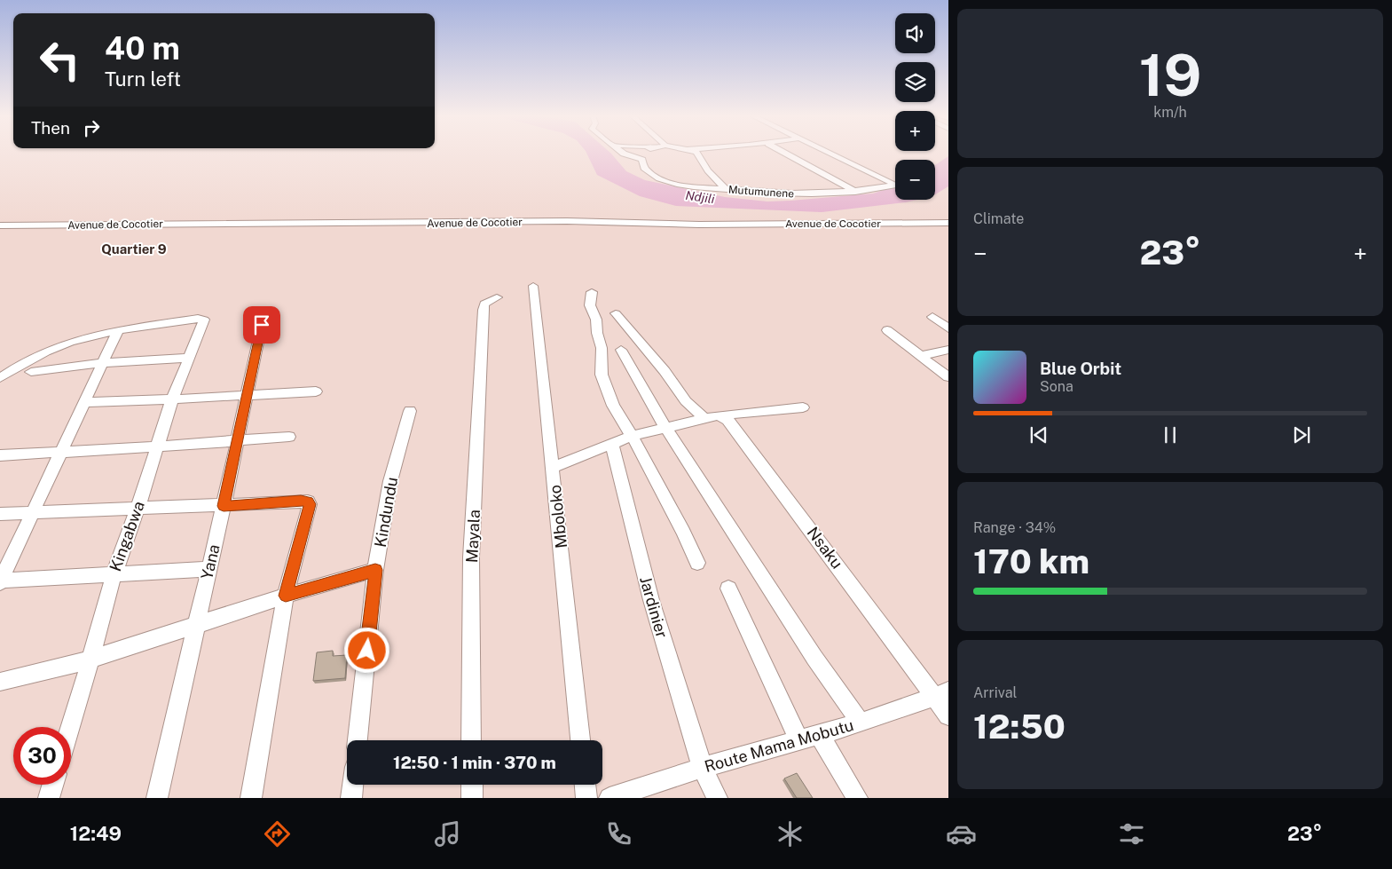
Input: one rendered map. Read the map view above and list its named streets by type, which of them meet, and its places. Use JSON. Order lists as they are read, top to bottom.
{
  "streets": {
    "street": [
      "Mutumunene",
      "Avenue de Cocotier",
      "Kindundu",
      "Mboloko",
      "Kingabwa",
      "Mayala",
      "Nsaku",
      "Yana",
      "Jardinier",
      "Route Mama Mobutu"
    ]
  },
  "crossings": [
    ["Nsaku", "Route Mama Mobutu"],
    ["Jardinier", "Route Mama Mobutu"]
  ],
  "districts": ["Quartier 9"],
  "water": ["Ndjili"],
  "page": {
    "tile": [
      ["19", "km/h"],
      "Climate",
      ["Range · 34%", "170 km"],
      ["Arrival", "12:50"]
    ],
    "map_buttons": ["+", "−"],
    "turn": ["40 m", "Turn left"],
    "then": "Then",
    "heat": ["−", "23°", "+"],
    "song": ["Blue Orbit", "Sona"],
    "limit": "30",
    "trip": "12:50 · 1 min · 370 m",
    "tabs": ["12:49", "23°"]
  }
}
